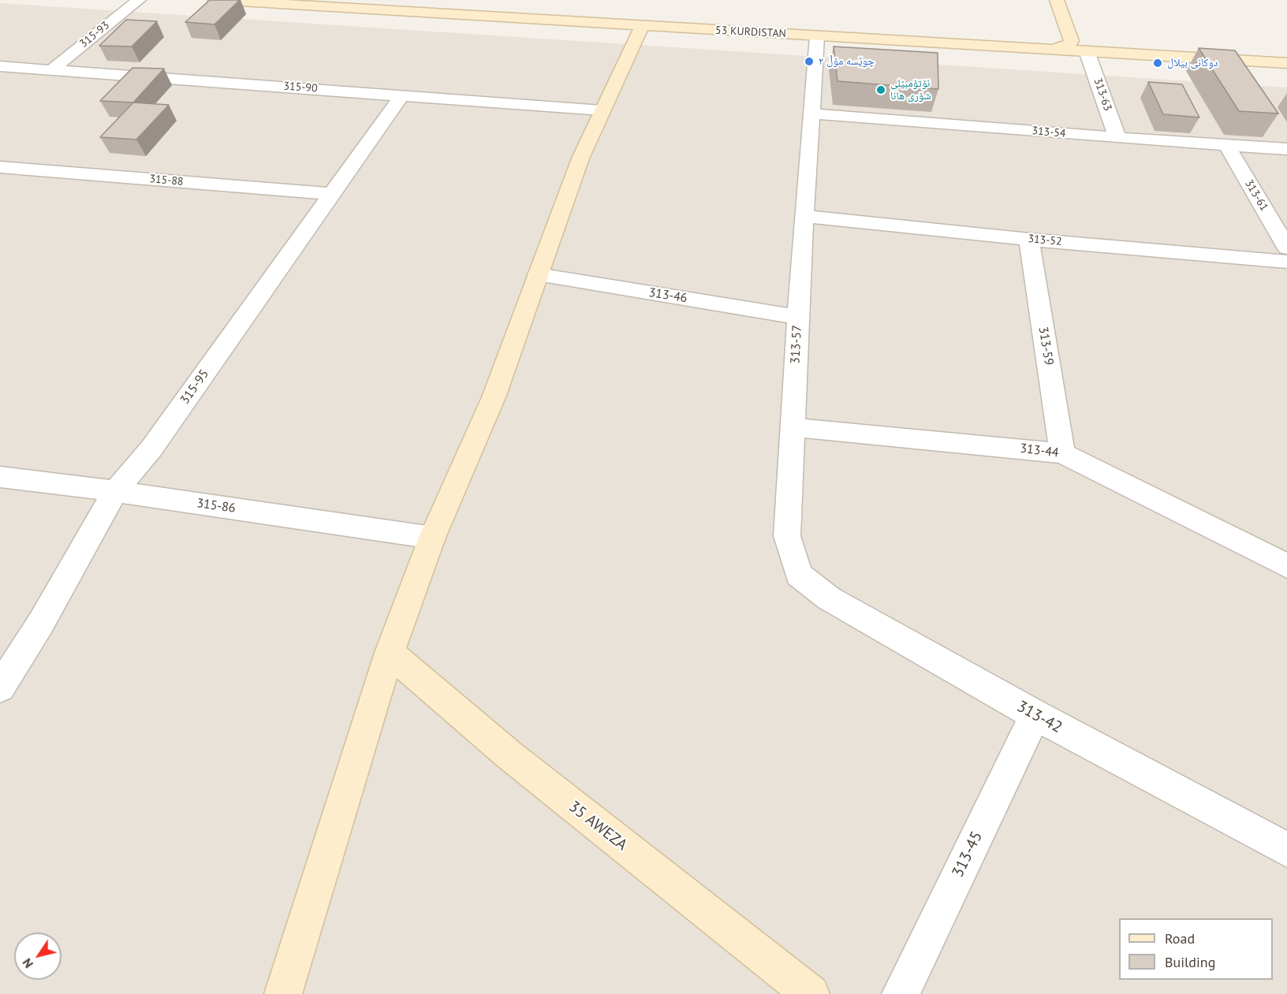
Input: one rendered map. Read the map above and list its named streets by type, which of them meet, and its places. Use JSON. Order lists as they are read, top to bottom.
{
  "streets": {
    "main road": ["53 KURDISTAN", "35 AWEZA"],
    "street": [
      "315-93",
      "315-90",
      "313-63",
      "313-54",
      "315-88",
      "313-61",
      "313-52",
      "313-46",
      "313-57",
      "313-59",
      "315-95",
      "313-44",
      "315-86",
      "313-42",
      "313-45"
    ]
  },
  "crossings": [
    ["53 KURDISTAN", "313-63"],
    ["53 KURDISTAN", "313-57"],
    ["315-93", "315-90"],
    ["315-90", "315-95"],
    ["313-63", "313-54"],
    ["313-54", "313-61"],
    ["313-54", "313-57"],
    ["315-88", "315-95"],
    ["313-52", "313-57"],
    ["313-52", "313-59"],
    ["313-46", "313-57"],
    ["313-57", "313-44"],
    ["313-57", "313-42"],
    ["313-59", "313-44"],
    ["315-95", "315-86"],
    ["313-42", "313-45"]
  ],
  "places": ["چوێسە مۆڵ ۲", "دوکانی بیلال", "ئۆتۆمبێلی شۆری هانا"],
  "legend": ["Road", "Building"],
  "north": "bottom left"
}
